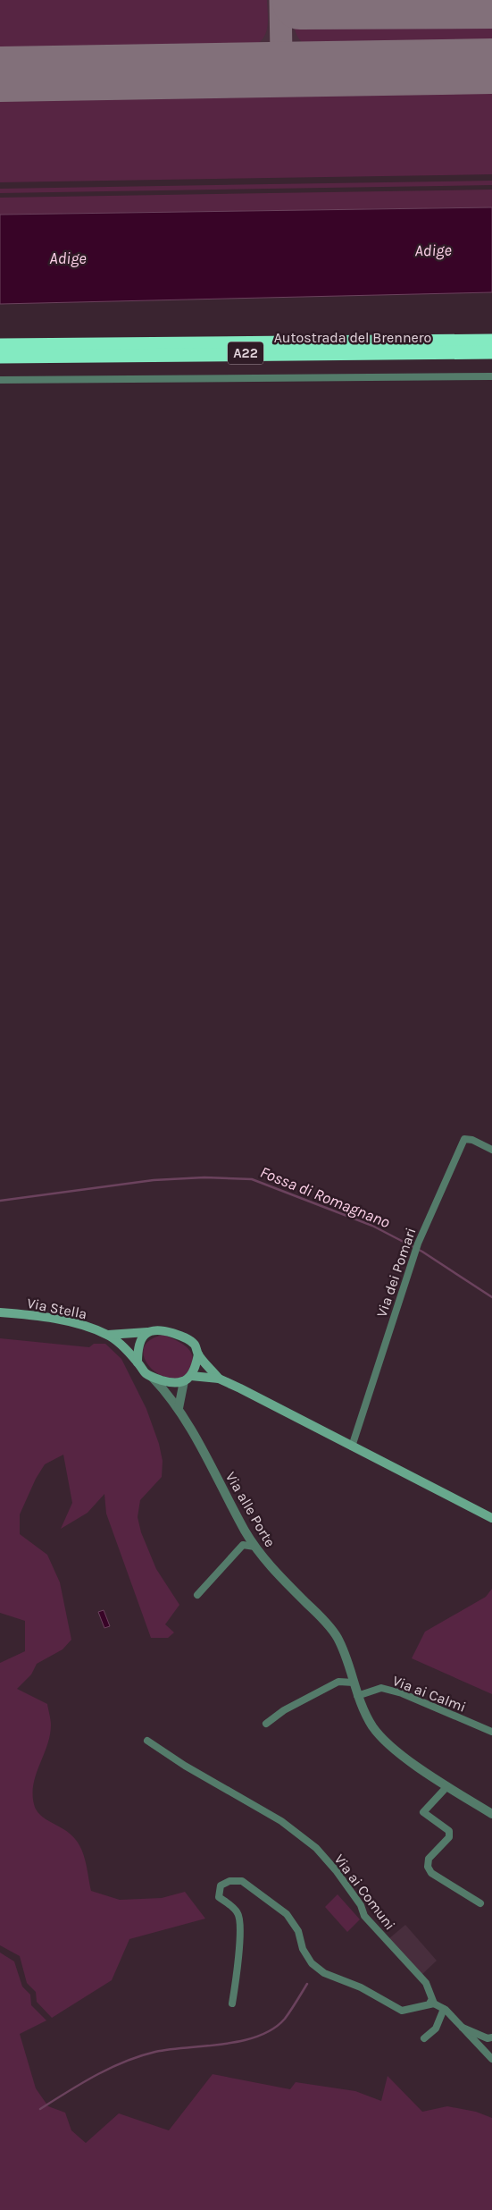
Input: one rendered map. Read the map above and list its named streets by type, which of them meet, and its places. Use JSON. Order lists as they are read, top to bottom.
{
  "streets": {
    "highway": ["Autostrada del Brennero", "A22"],
    "main road": ["Via Stella"],
    "street": [
      "Via dei Pomari",
      "Via alle Porte",
      "Via ai Calmi",
      "Via ai Comuni"
    ]
  },
  "crossings": [
    ["Via Stella", "Via alle Porte"],
    ["Via alle Porte", "Via ai Calmi"]
  ],
  "water": ["Adige", "Fossa di Romagnano"]
}
